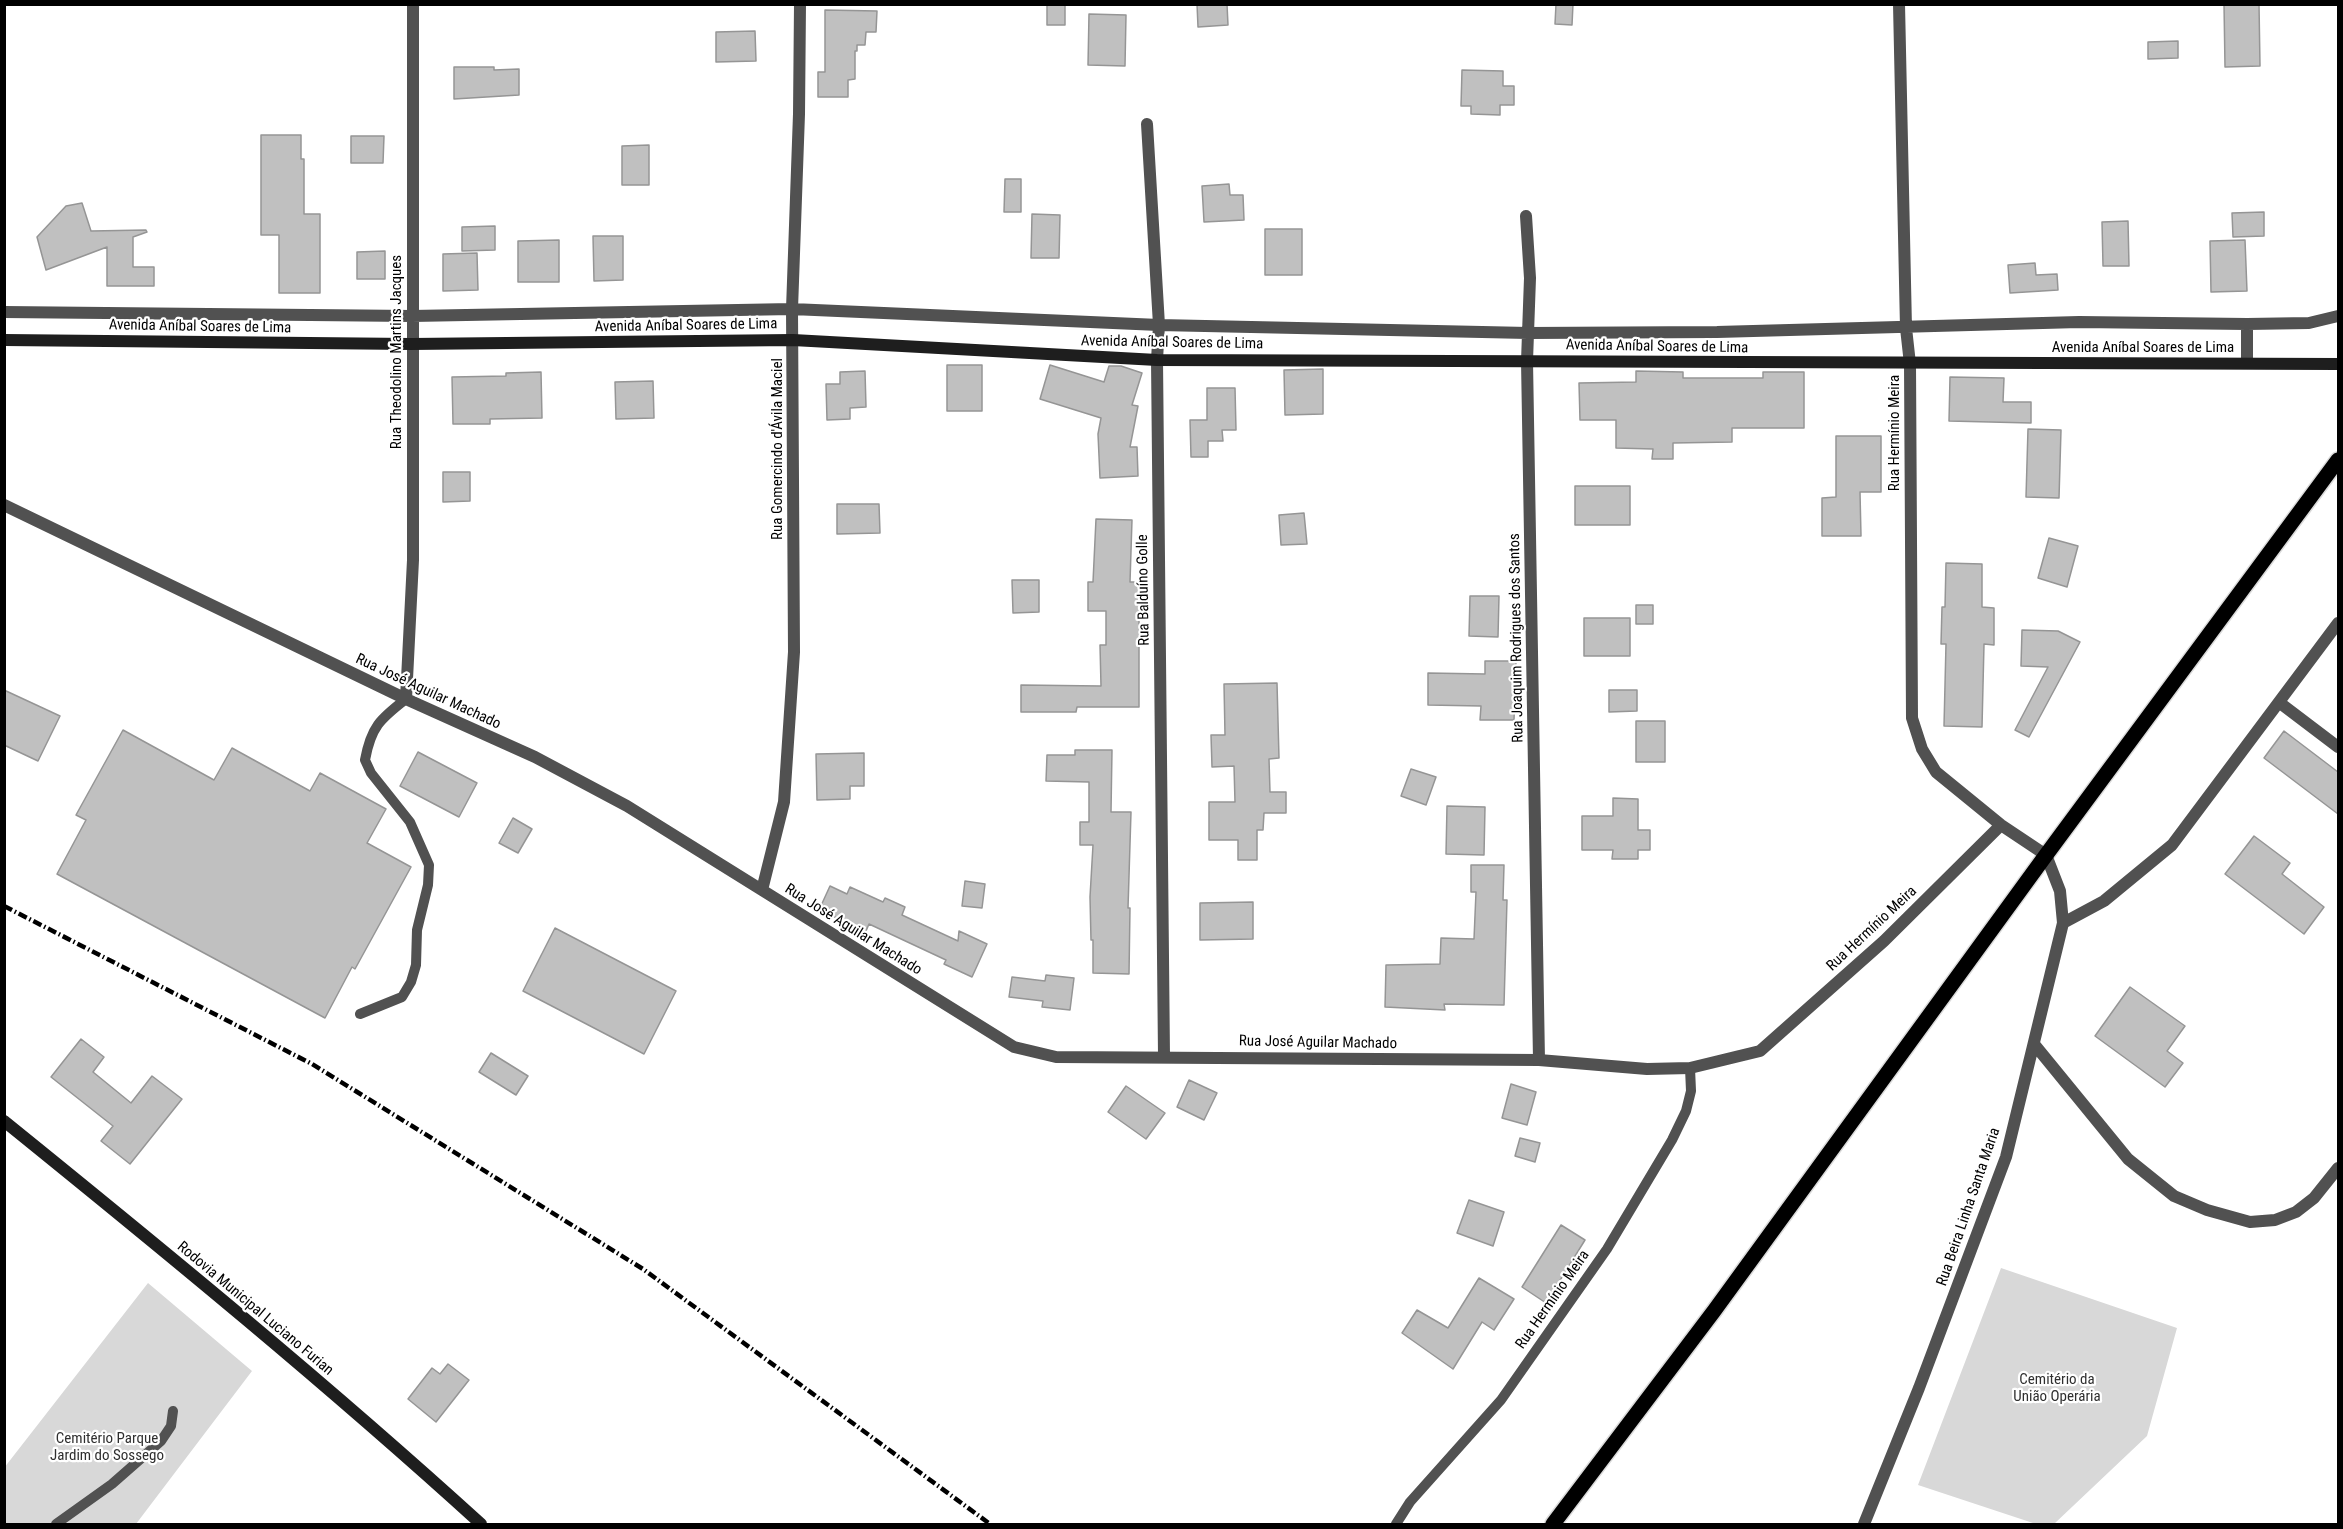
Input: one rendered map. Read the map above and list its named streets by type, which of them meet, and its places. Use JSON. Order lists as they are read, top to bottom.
{
  "streets": {
    "street": [
      "Avenida Aníbal Soares de Lima",
      "Rua Theodolino Martins Jacques",
      "Rua Hermínio Meira",
      "Rua Gomercindo d'Ávila Maciel",
      "Rua Balduíno Golle",
      "Rua Joaquim Rodrigues dos Santos",
      "Rua José Aguilar Machado",
      "Rua Beira Linha Santa Maria",
      "Rodovia Municipal Luciano Furian"
    ]
  },
  "crossings": [
    ["Avenida Aníbal Soares de Lima", "Rua Theodolino Martins Jacques"],
    ["Avenida Aníbal Soares de Lima", "Rua Hermínio Meira"],
    ["Avenida Aníbal Soares de Lima", "Rua Gomercindo d'Ávila Maciel"],
    ["Avenida Aníbal Soares de Lima", "Rua Balduíno Golle"],
    ["Avenida Aníbal Soares de Lima", "Rua Joaquim Rodrigues dos Santos"],
    ["Rua Theodolino Martins Jacques", "Rua José Aguilar Machado"],
    ["Rua Hermínio Meira", "Rua José Aguilar Machado"],
    ["Rua Hermínio Meira", "Rua Beira Linha Santa Maria"],
    ["Rua Gomercindo d'Ávila Maciel", "Rua José Aguilar Machado"],
    ["Rua Balduíno Golle", "Rua José Aguilar Machado"],
    ["Rua Joaquim Rodrigues dos Santos", "Rua José Aguilar Machado"]
  ],
  "parks": ["Cemitério da União Operária", "Cemitério Parque Jardim do Sossego"]
}
